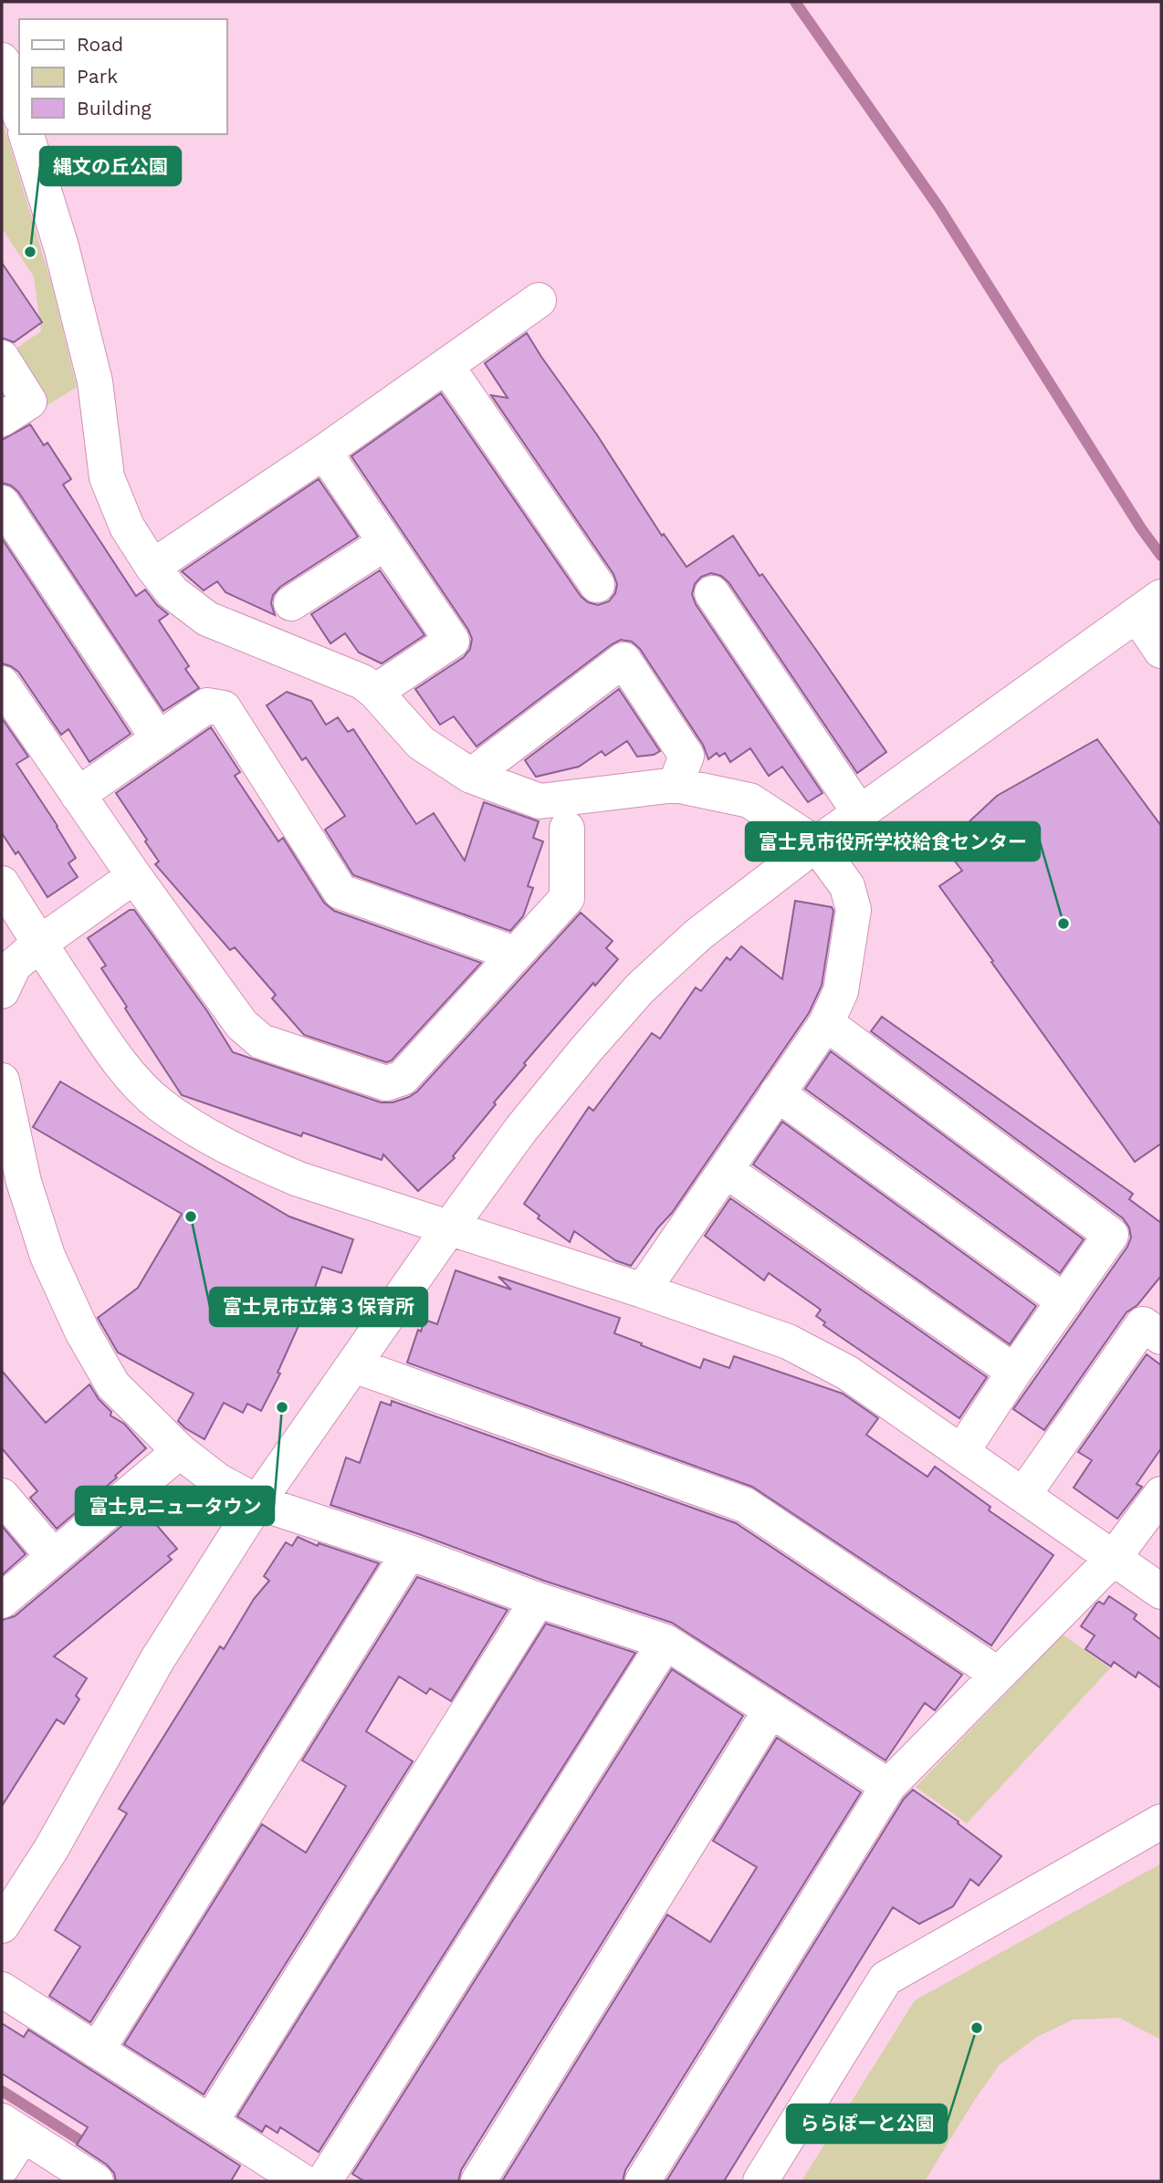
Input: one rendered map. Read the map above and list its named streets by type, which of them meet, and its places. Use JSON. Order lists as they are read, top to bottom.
{
  "places": [
    "縄文の丘公園",
    "富士見市役所学校給食センター",
    "富士見市立第３保育所",
    "富士見ニュータウン",
    "ららぽーと公園"
  ],
  "legend": ["Road", "Park", "Building"]
}
